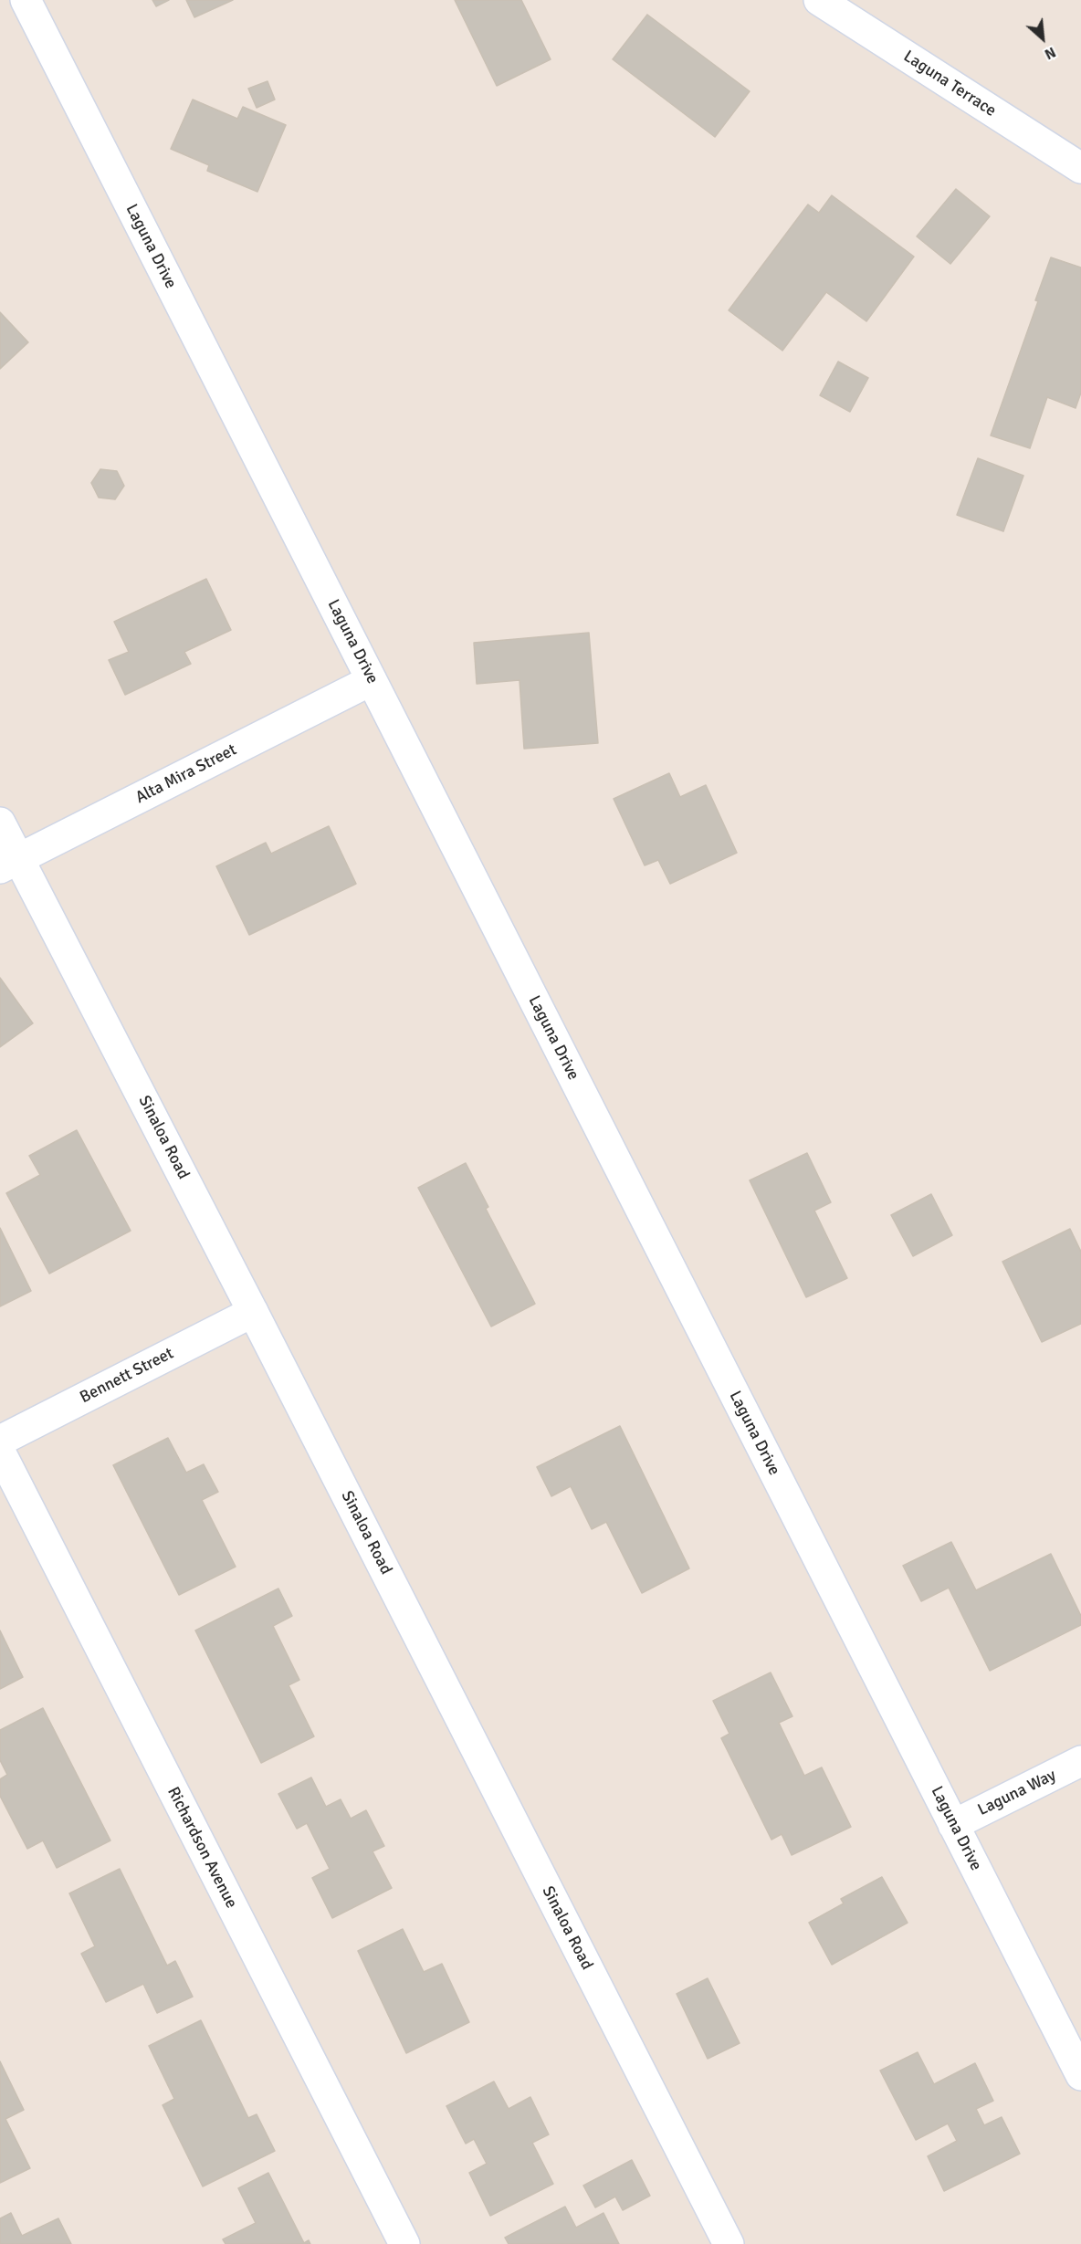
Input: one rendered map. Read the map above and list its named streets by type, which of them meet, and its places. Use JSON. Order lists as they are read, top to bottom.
{
  "streets": {
    "street": [
      "Laguna Terrace",
      "Laguna Drive",
      "Alta Mira Street",
      "Sinaloa Road",
      "Bennett Street",
      "Laguna Way",
      "Richardson Avenue"
    ]
  },
  "crossings": [
    ["Laguna Drive", "Alta Mira Street"],
    ["Laguna Drive", "Laguna Way"],
    ["Alta Mira Street", "Sinaloa Road"],
    ["Sinaloa Road", "Bennett Street"]
  ],
  "north": "bottom right"
}
